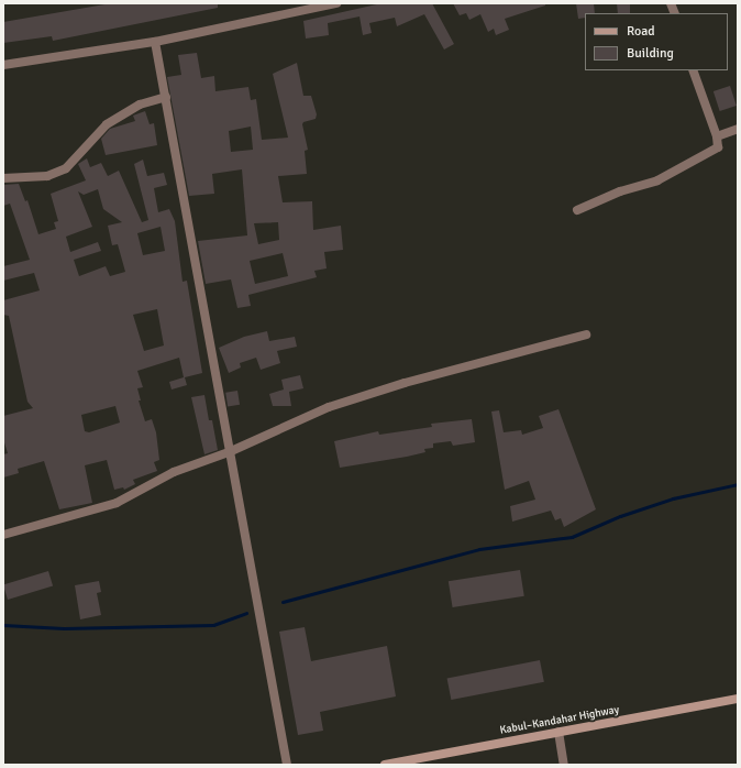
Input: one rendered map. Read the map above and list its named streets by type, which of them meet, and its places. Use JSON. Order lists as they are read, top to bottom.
{
  "streets": {
    "main road": ["Kabul–Kandahar Highway"]
  },
  "legend": ["Road", "Building"]
}
